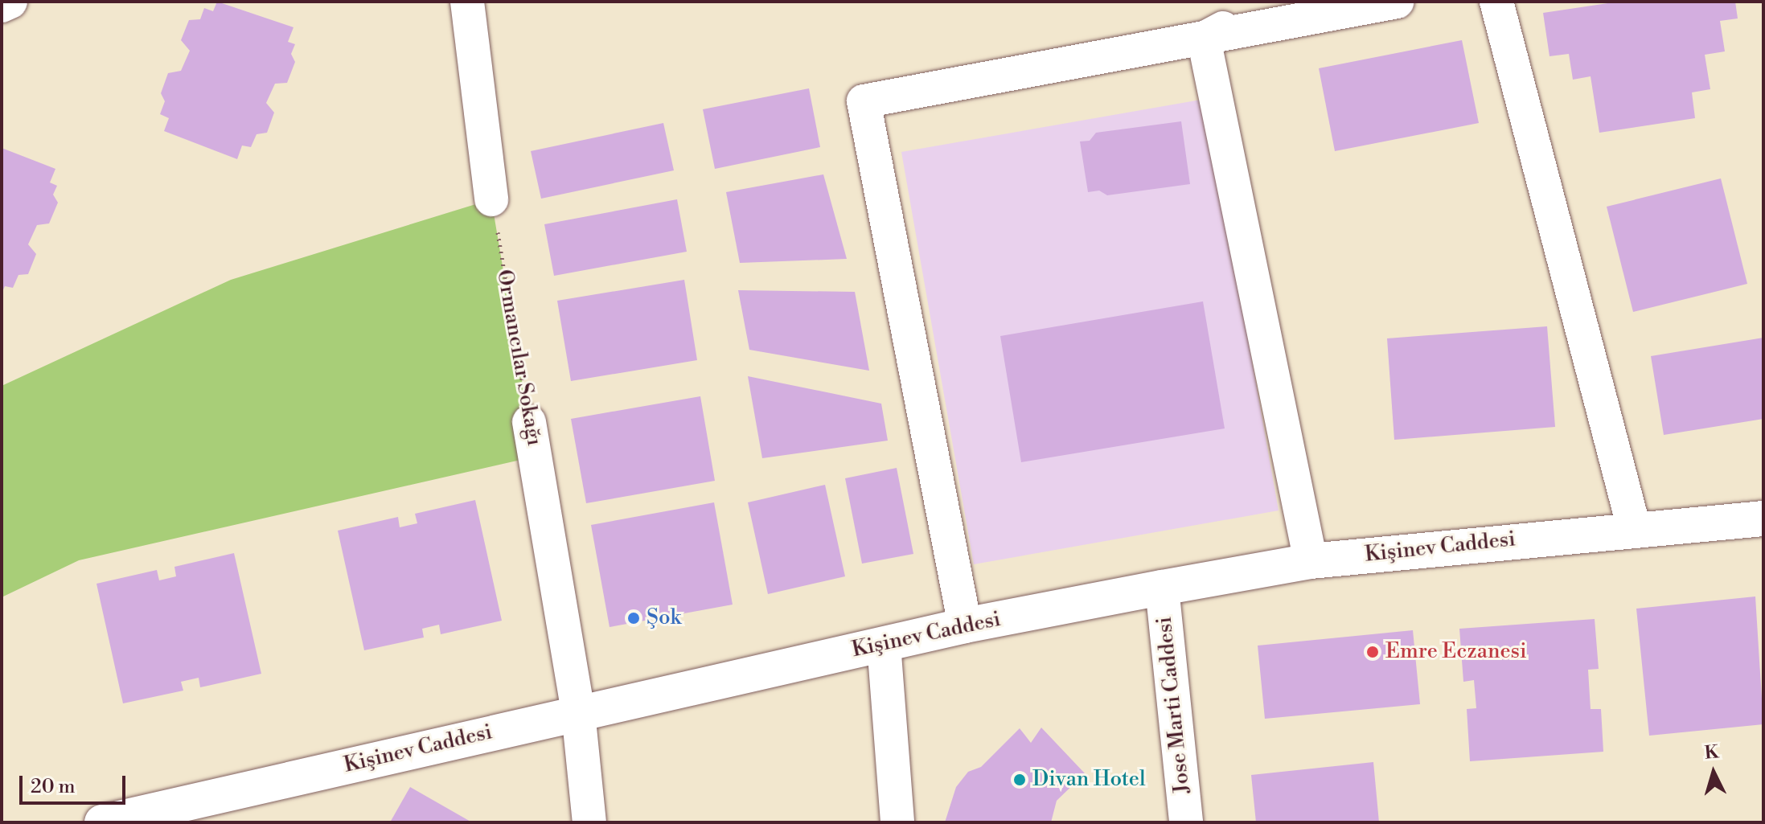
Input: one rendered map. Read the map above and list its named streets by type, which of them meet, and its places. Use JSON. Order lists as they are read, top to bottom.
{
  "streets": {
    "street": ["Ormancılar Sokağı", "Kişinev Caddesi", "Jose Marti Caddesi"]
  },
  "crossings": [
    ["Ormancılar Sokağı", "Kişinev Caddesi"],
    ["Kişinev Caddesi", "Jose Marti Caddesi"]
  ],
  "places": ["Şok", "Emre Eczanesi", "Divan Hotel"],
  "scale_bar": "20 m",
  "north": "top"
}
